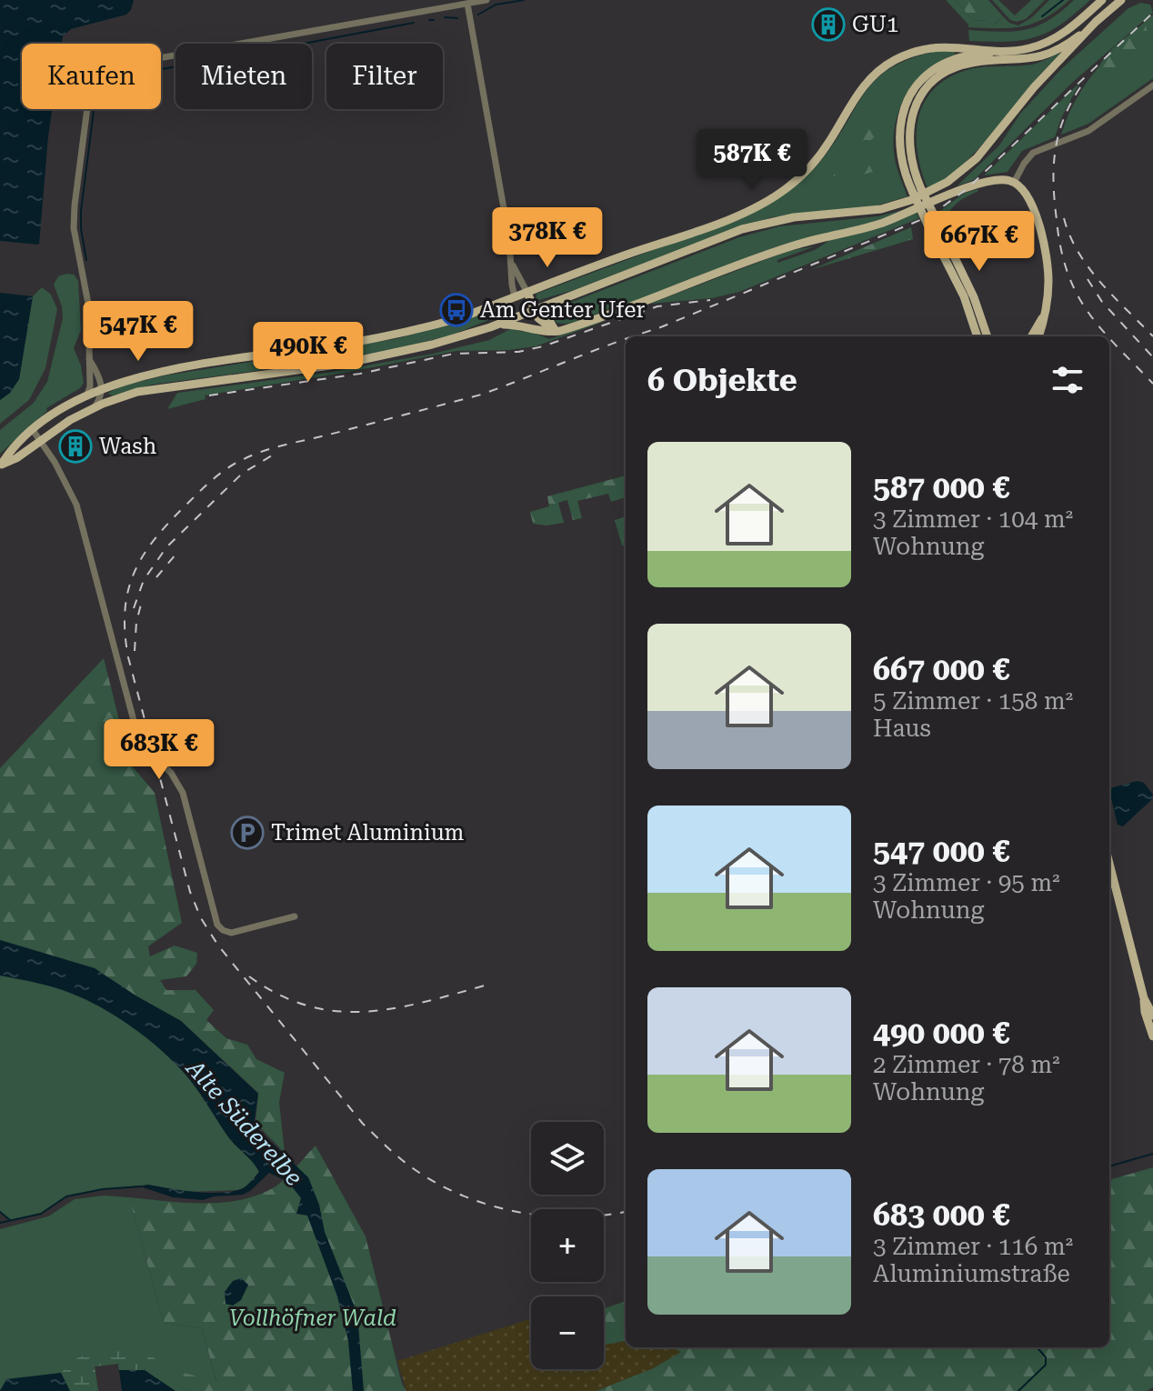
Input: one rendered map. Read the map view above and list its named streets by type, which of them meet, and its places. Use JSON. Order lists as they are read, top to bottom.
{
  "water": ["Alte Süderelbe"],
  "parks": ["Vollhöfner Wald"],
  "places": {
    "building": ["GU1", "Wash"],
    "bus stop": ["Am Genter Ufer"],
    "parking": ["Trimet Aluminium"]
  },
  "page": {
    "chip": ["Kaufen", "Mieten", "Filter"],
    "price": [
      "587K €",
      "378K €",
      "667K €",
      "547K €",
      "490K €",
      "683K €"
    ],
    "heading": "6 Objekte",
    "list": [
      {
        "name": "587 000 €",
        "note": "3 Zimmer · 104 m² · Wohnung"
      },
      {
        "name": "667 000 €",
        "note": "5 Zimmer · 158 m² · Haus"
      },
      {
        "name": "547 000 €",
        "note": "3 Zimmer · 95 m² · Wohnung"
      },
      {
        "name": "490 000 €",
        "note": "2 Zimmer · 78 m² · Wohnung"
      },
      {
        "name": "683 000 €",
        "note": "3 Zimmer · 116 m² · Aluminiumstraße"
      }
    ],
    "map_buttons": ["+", "−"]
  }
}
